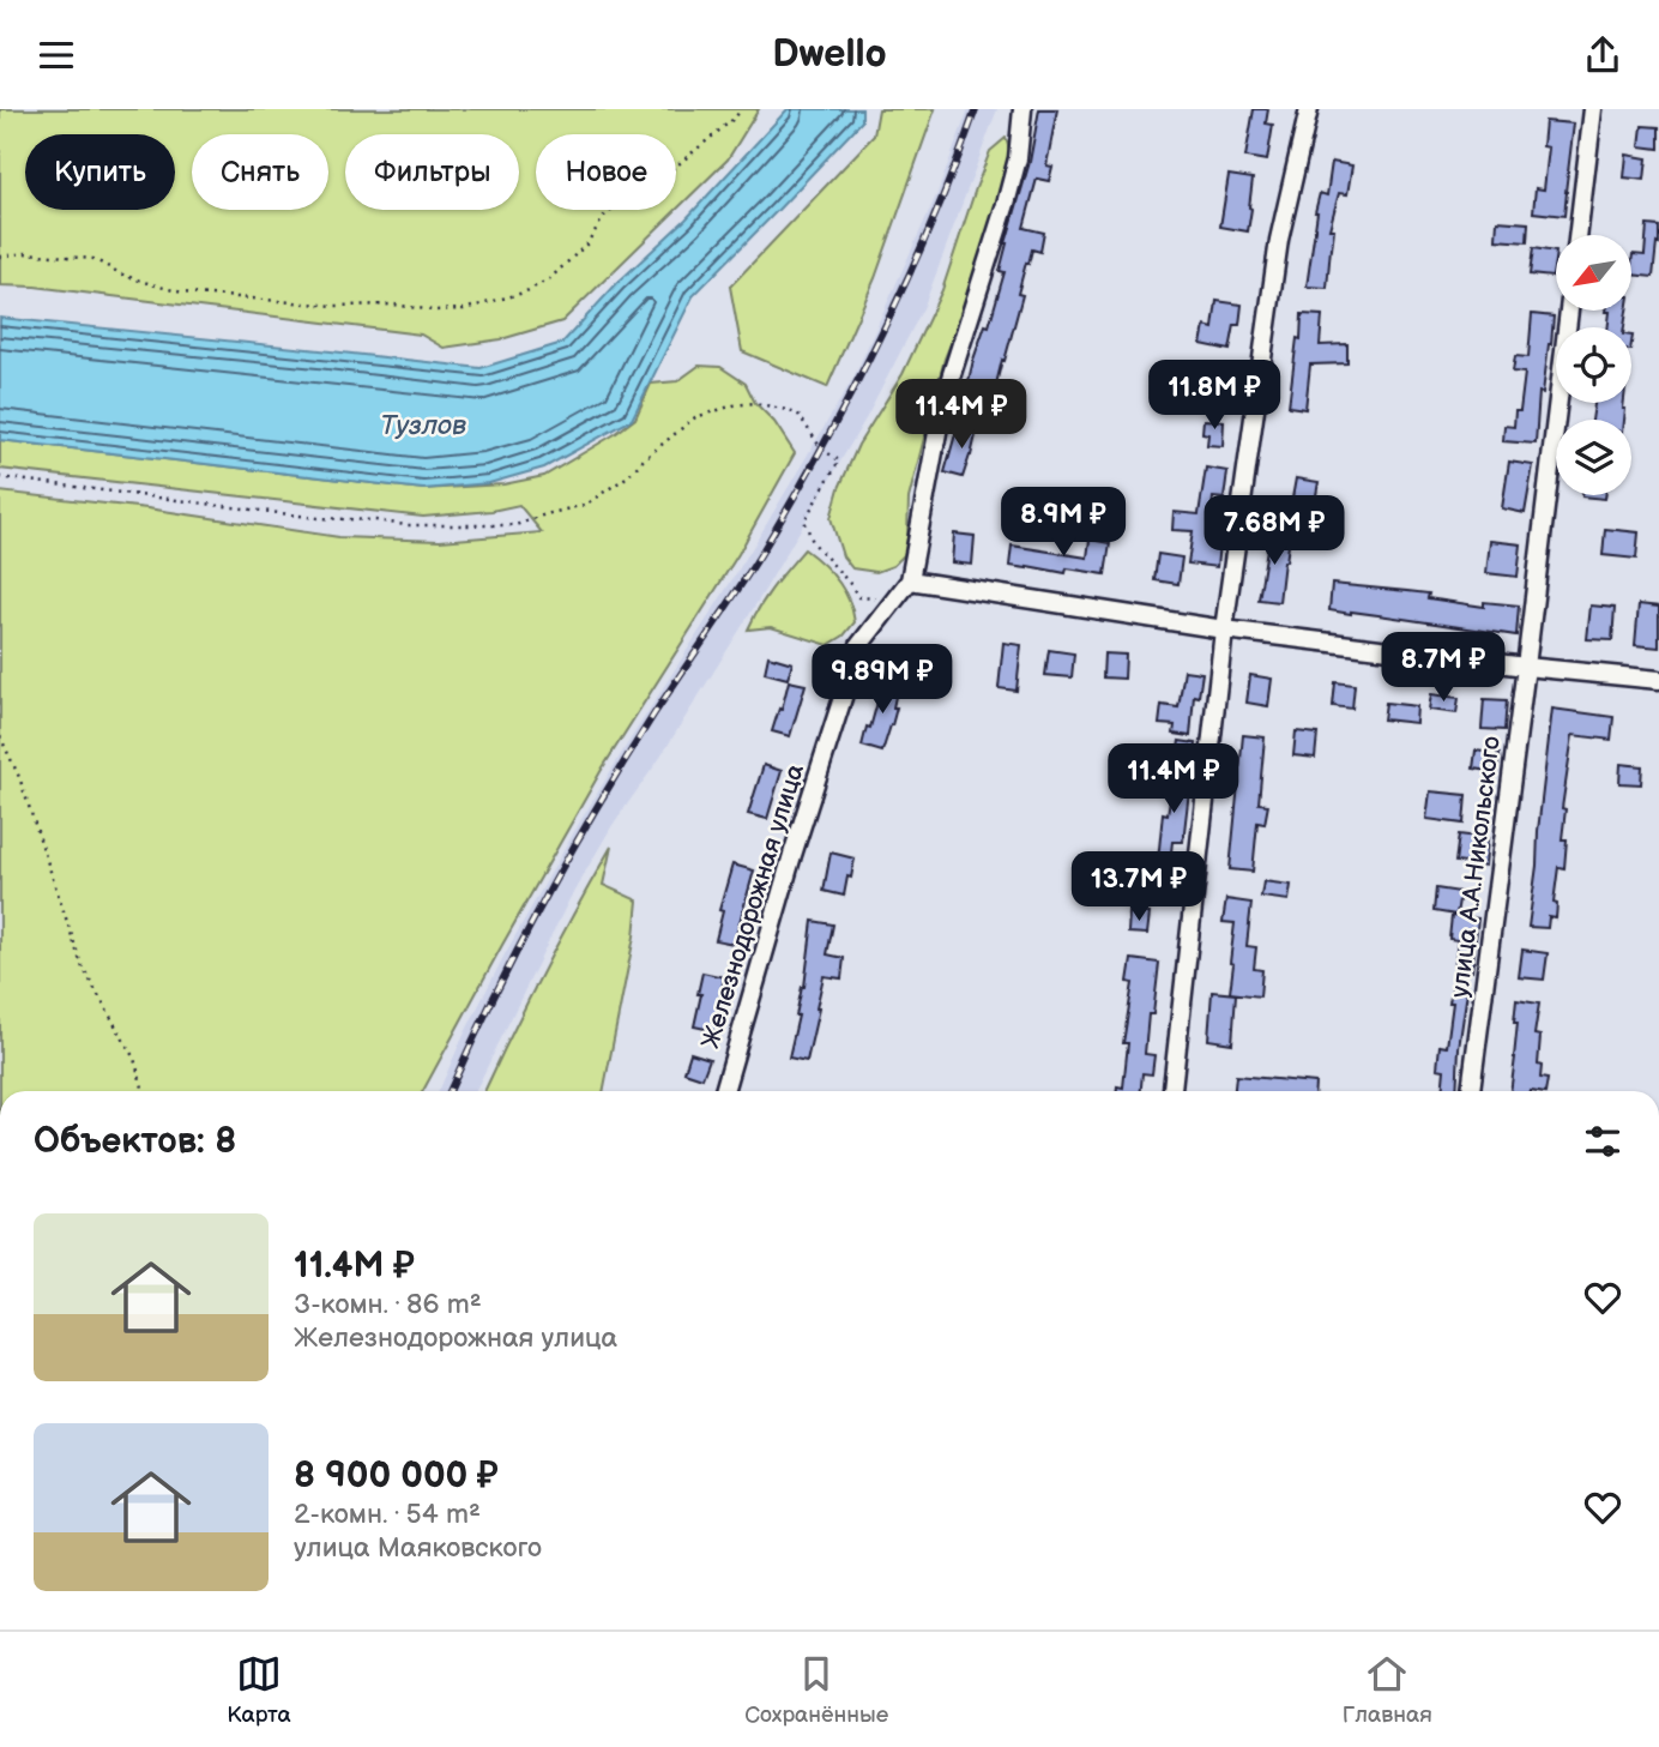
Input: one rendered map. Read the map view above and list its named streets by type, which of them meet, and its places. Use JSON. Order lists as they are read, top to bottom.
{
  "streets": {
    "street": ["улица А.А.Никольского", "Железнодорожная улица"]
  },
  "water": ["Тузлов"],
  "north": "bottom left",
  "page": {
    "header": "Dwello",
    "chip": [
      "Купить",
      "Снять",
      "Фильтры",
      "Новое"
    ],
    "price": [
      "11.8M ₽",
      "11.4M ₽",
      "8.9M ₽",
      "7.68M ₽",
      "8.7M ₽",
      "9.89M ₽",
      "11.4M ₽",
      "13.7M ₽"
    ],
    "heading": "Объектов: 8",
    "list": [
      {
        "name": "11.4M ₽",
        "note": "3-комн. · 86 m² · Железнодорожная улица"
      },
      {
        "name": "8 900 000 ₽",
        "note": "2-комн. · 54 m² · улица Маяковского"
      }
    ],
    "tabs": ["Карта", "Сохранённые", "Главная"]
  }
}
